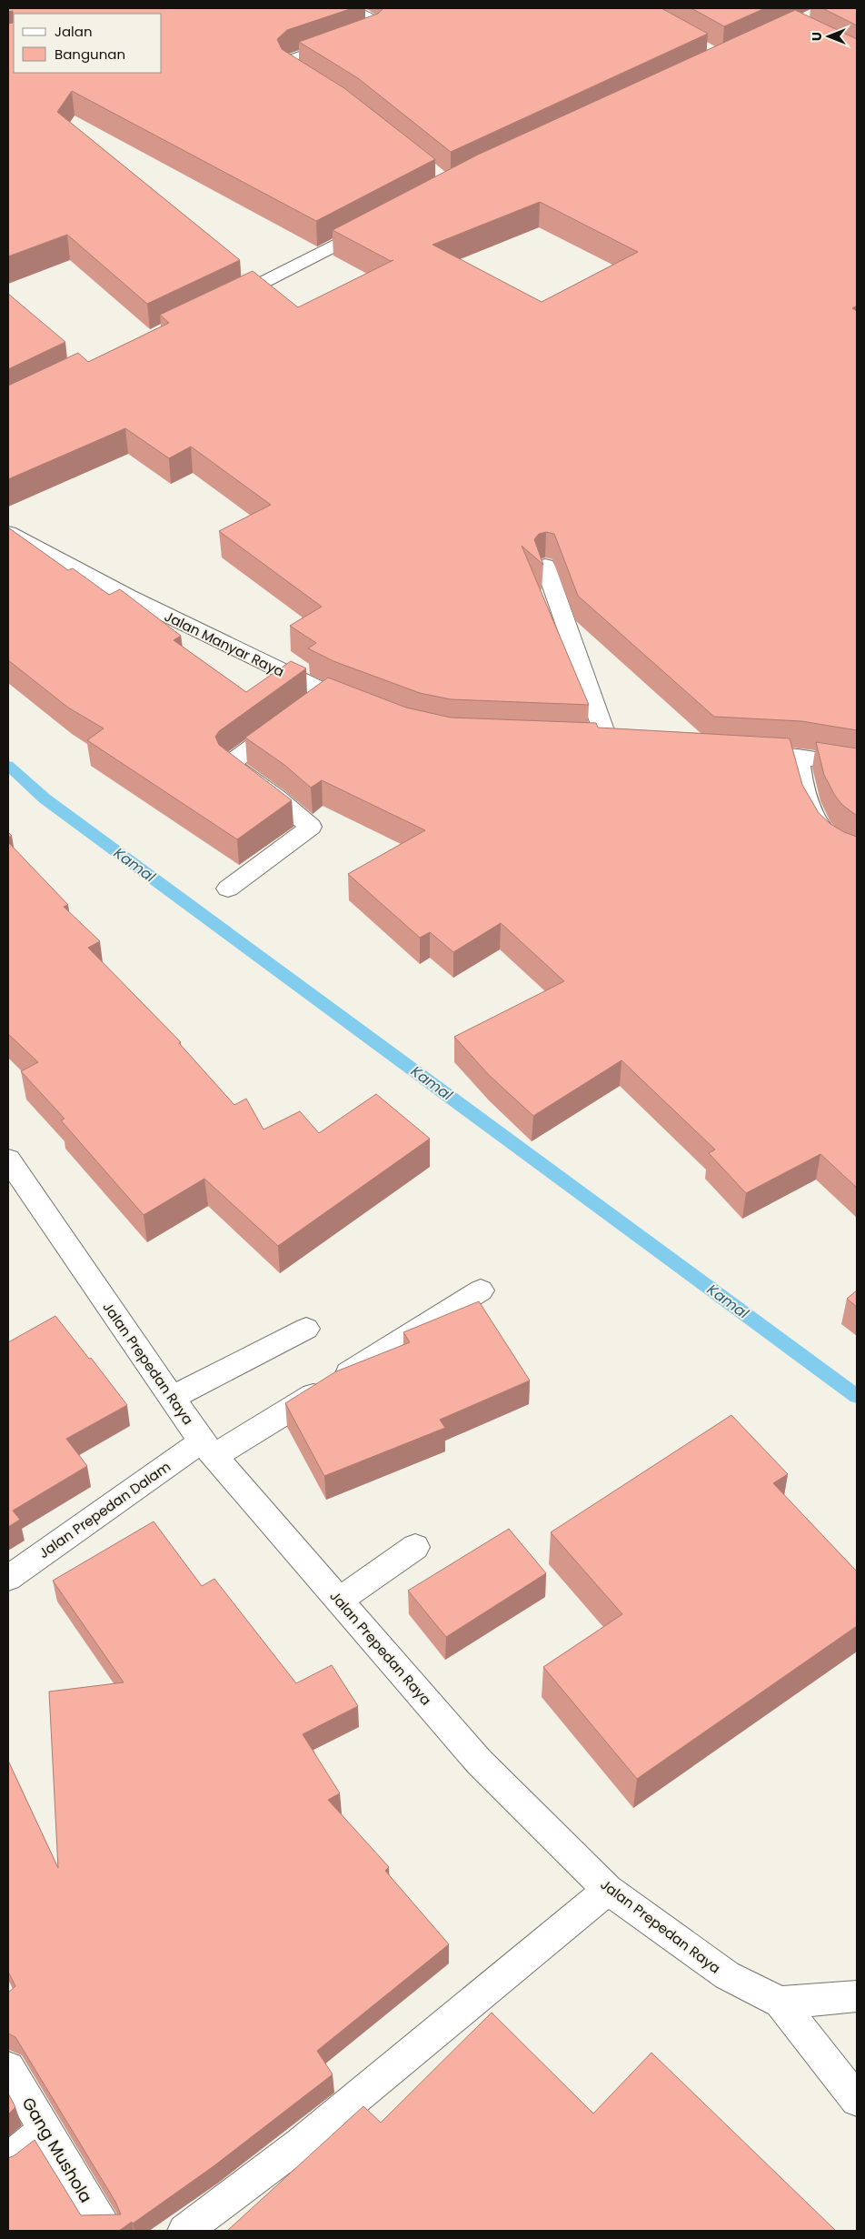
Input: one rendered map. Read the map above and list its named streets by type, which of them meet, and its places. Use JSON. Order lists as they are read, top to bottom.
{
  "streets": {
    "street": [
      "Jalan Manyar Raya",
      "Jalan Prepedan Raya",
      "Jalan Prepedan Dalam",
      "Gang Mushola"
    ]
  },
  "crossings": [
    ["Jalan Prepedan Raya", "Jalan Prepedan Dalam"]
  ],
  "water": ["Kamal"],
  "legend": ["Jalan", "Bangunan"],
  "north": "left"
}
